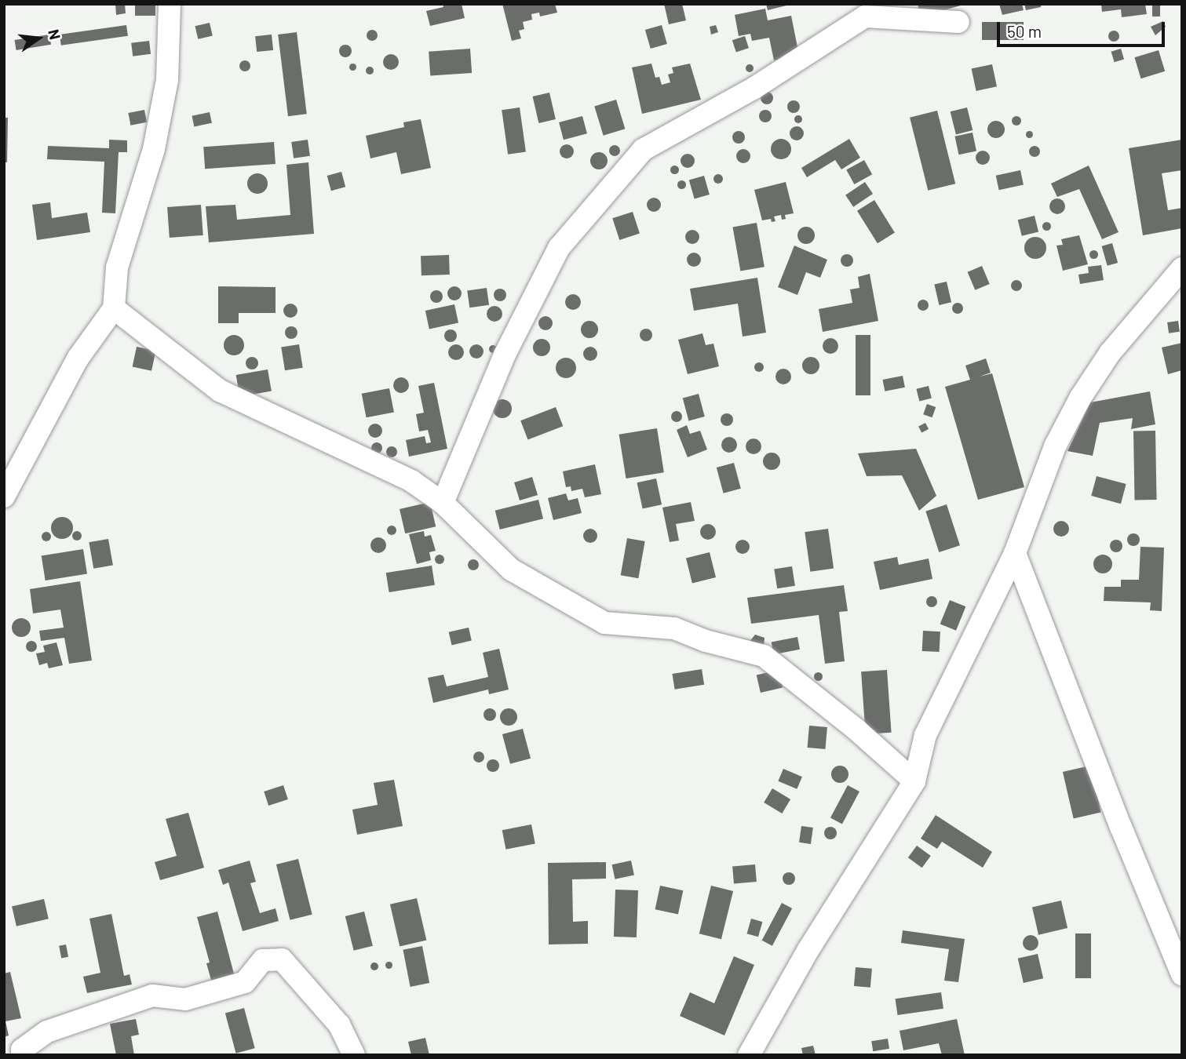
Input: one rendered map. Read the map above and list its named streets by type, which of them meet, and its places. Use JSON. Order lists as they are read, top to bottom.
{
  "scale_bar": "50 m",
  "north": "right"
}
